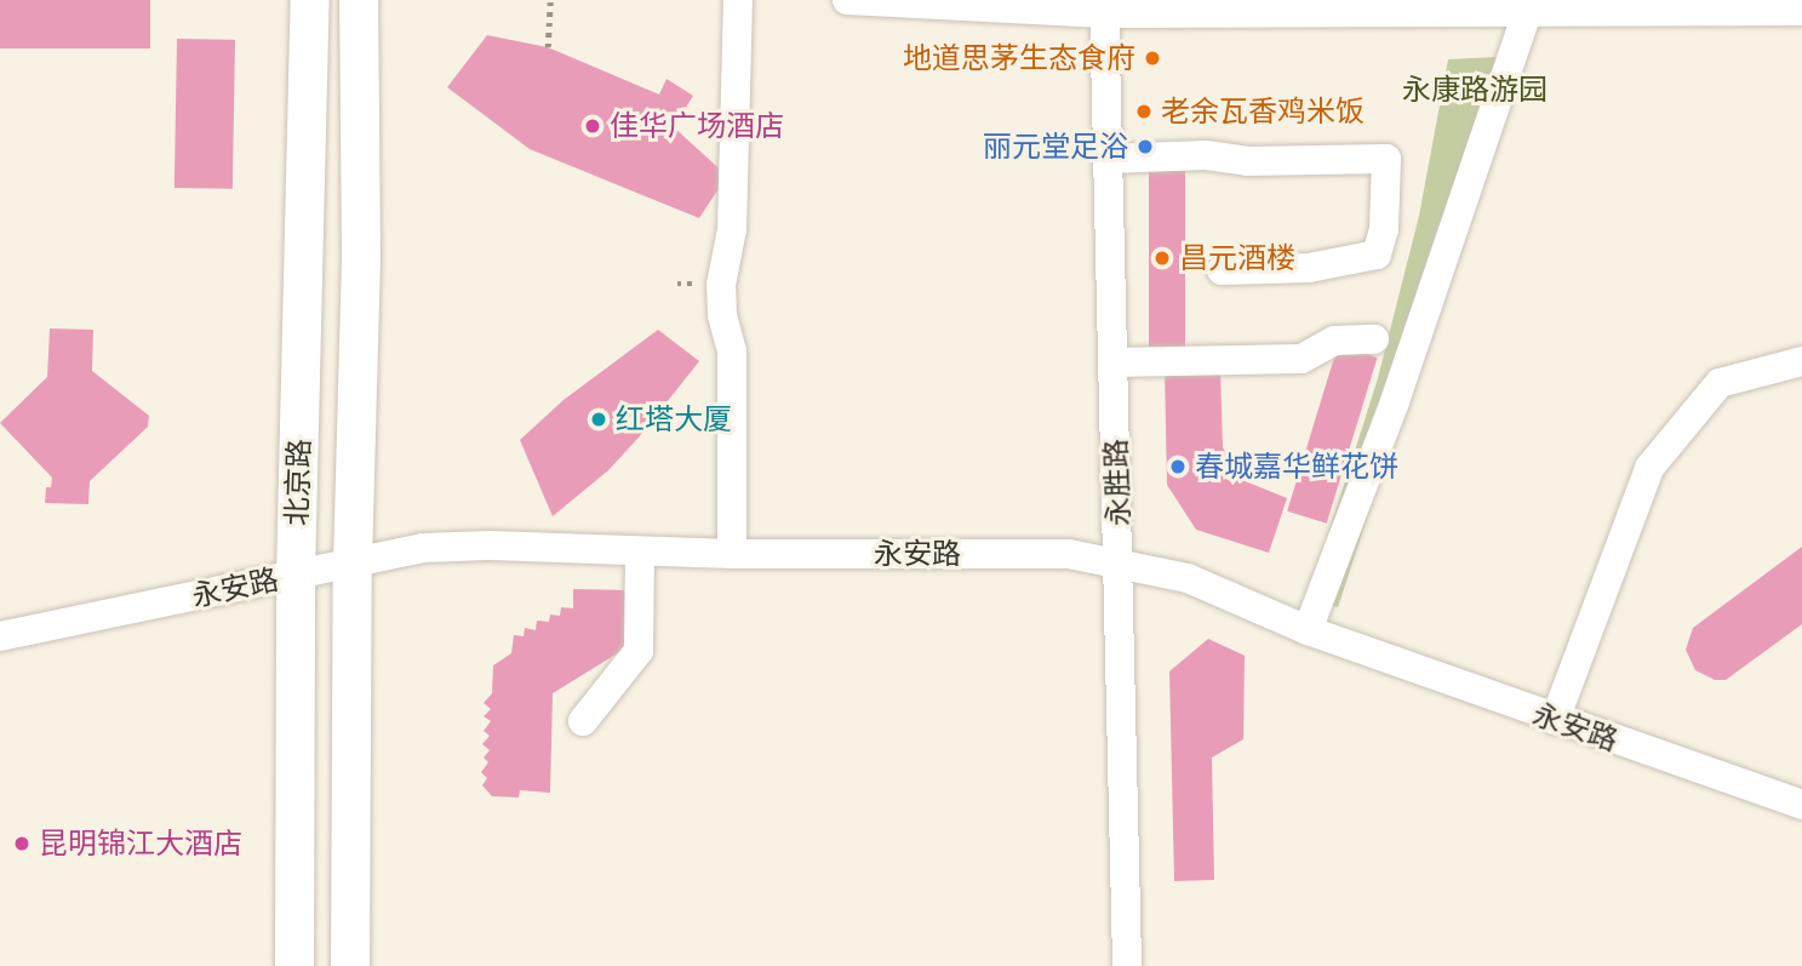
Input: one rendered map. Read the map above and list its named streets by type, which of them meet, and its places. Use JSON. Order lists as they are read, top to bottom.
{
  "streets": {
    "main road": ["北京路"],
    "street": ["永胜路", "永安路"]
  },
  "crossings": [
    ["北京路", "永安路"],
    ["永胜路", "永安路"]
  ],
  "parks": ["永康路游园"],
  "places": [
    "地道思茅生态食府",
    "老余瓦香鸡米饭",
    "佳华广场酒店",
    "丽元堂足浴",
    "昌元酒楼",
    "红塔大厦",
    "春城嘉华鲜花饼",
    "昆明锦江大酒店"
  ]
}
